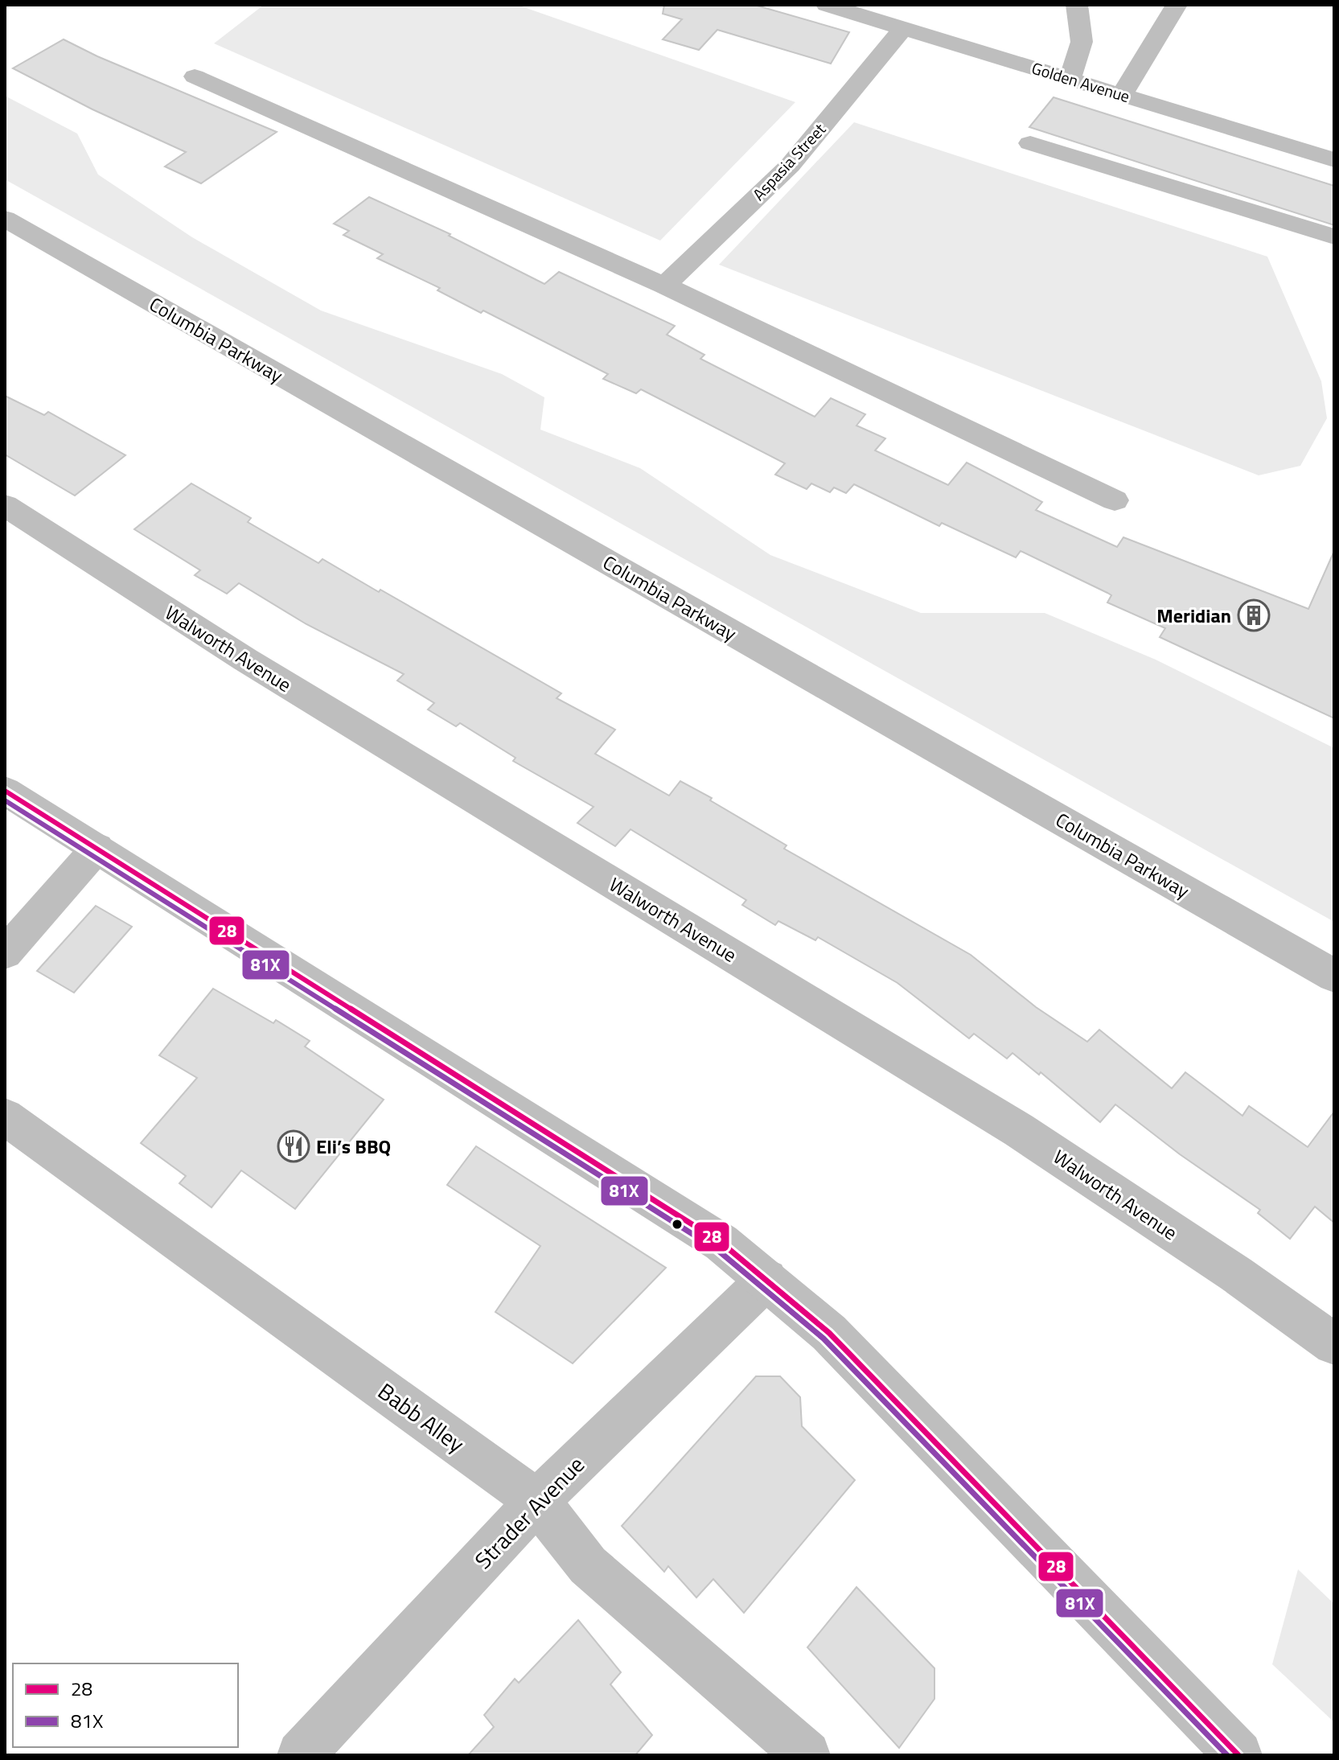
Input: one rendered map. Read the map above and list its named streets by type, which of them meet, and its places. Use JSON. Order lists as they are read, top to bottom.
{
  "streets": {
    "main road": [
      "Golden Avenue",
      "Aspasia Street",
      "Columbia Parkway",
      "Walworth Avenue",
      "Babb Alley",
      "Strader Avenue"
    ]
  },
  "crossings": [
    ["Golden Avenue", "Aspasia Street"],
    ["Babb Alley", "Strader Avenue"]
  ],
  "places": {
    "building": ["Meridian"],
    "restaurant": ["Eli’s BBQ"]
  },
  "lines": ["transit line 28", "transit line 81X"],
  "legend": ["28", "81X"]
}
